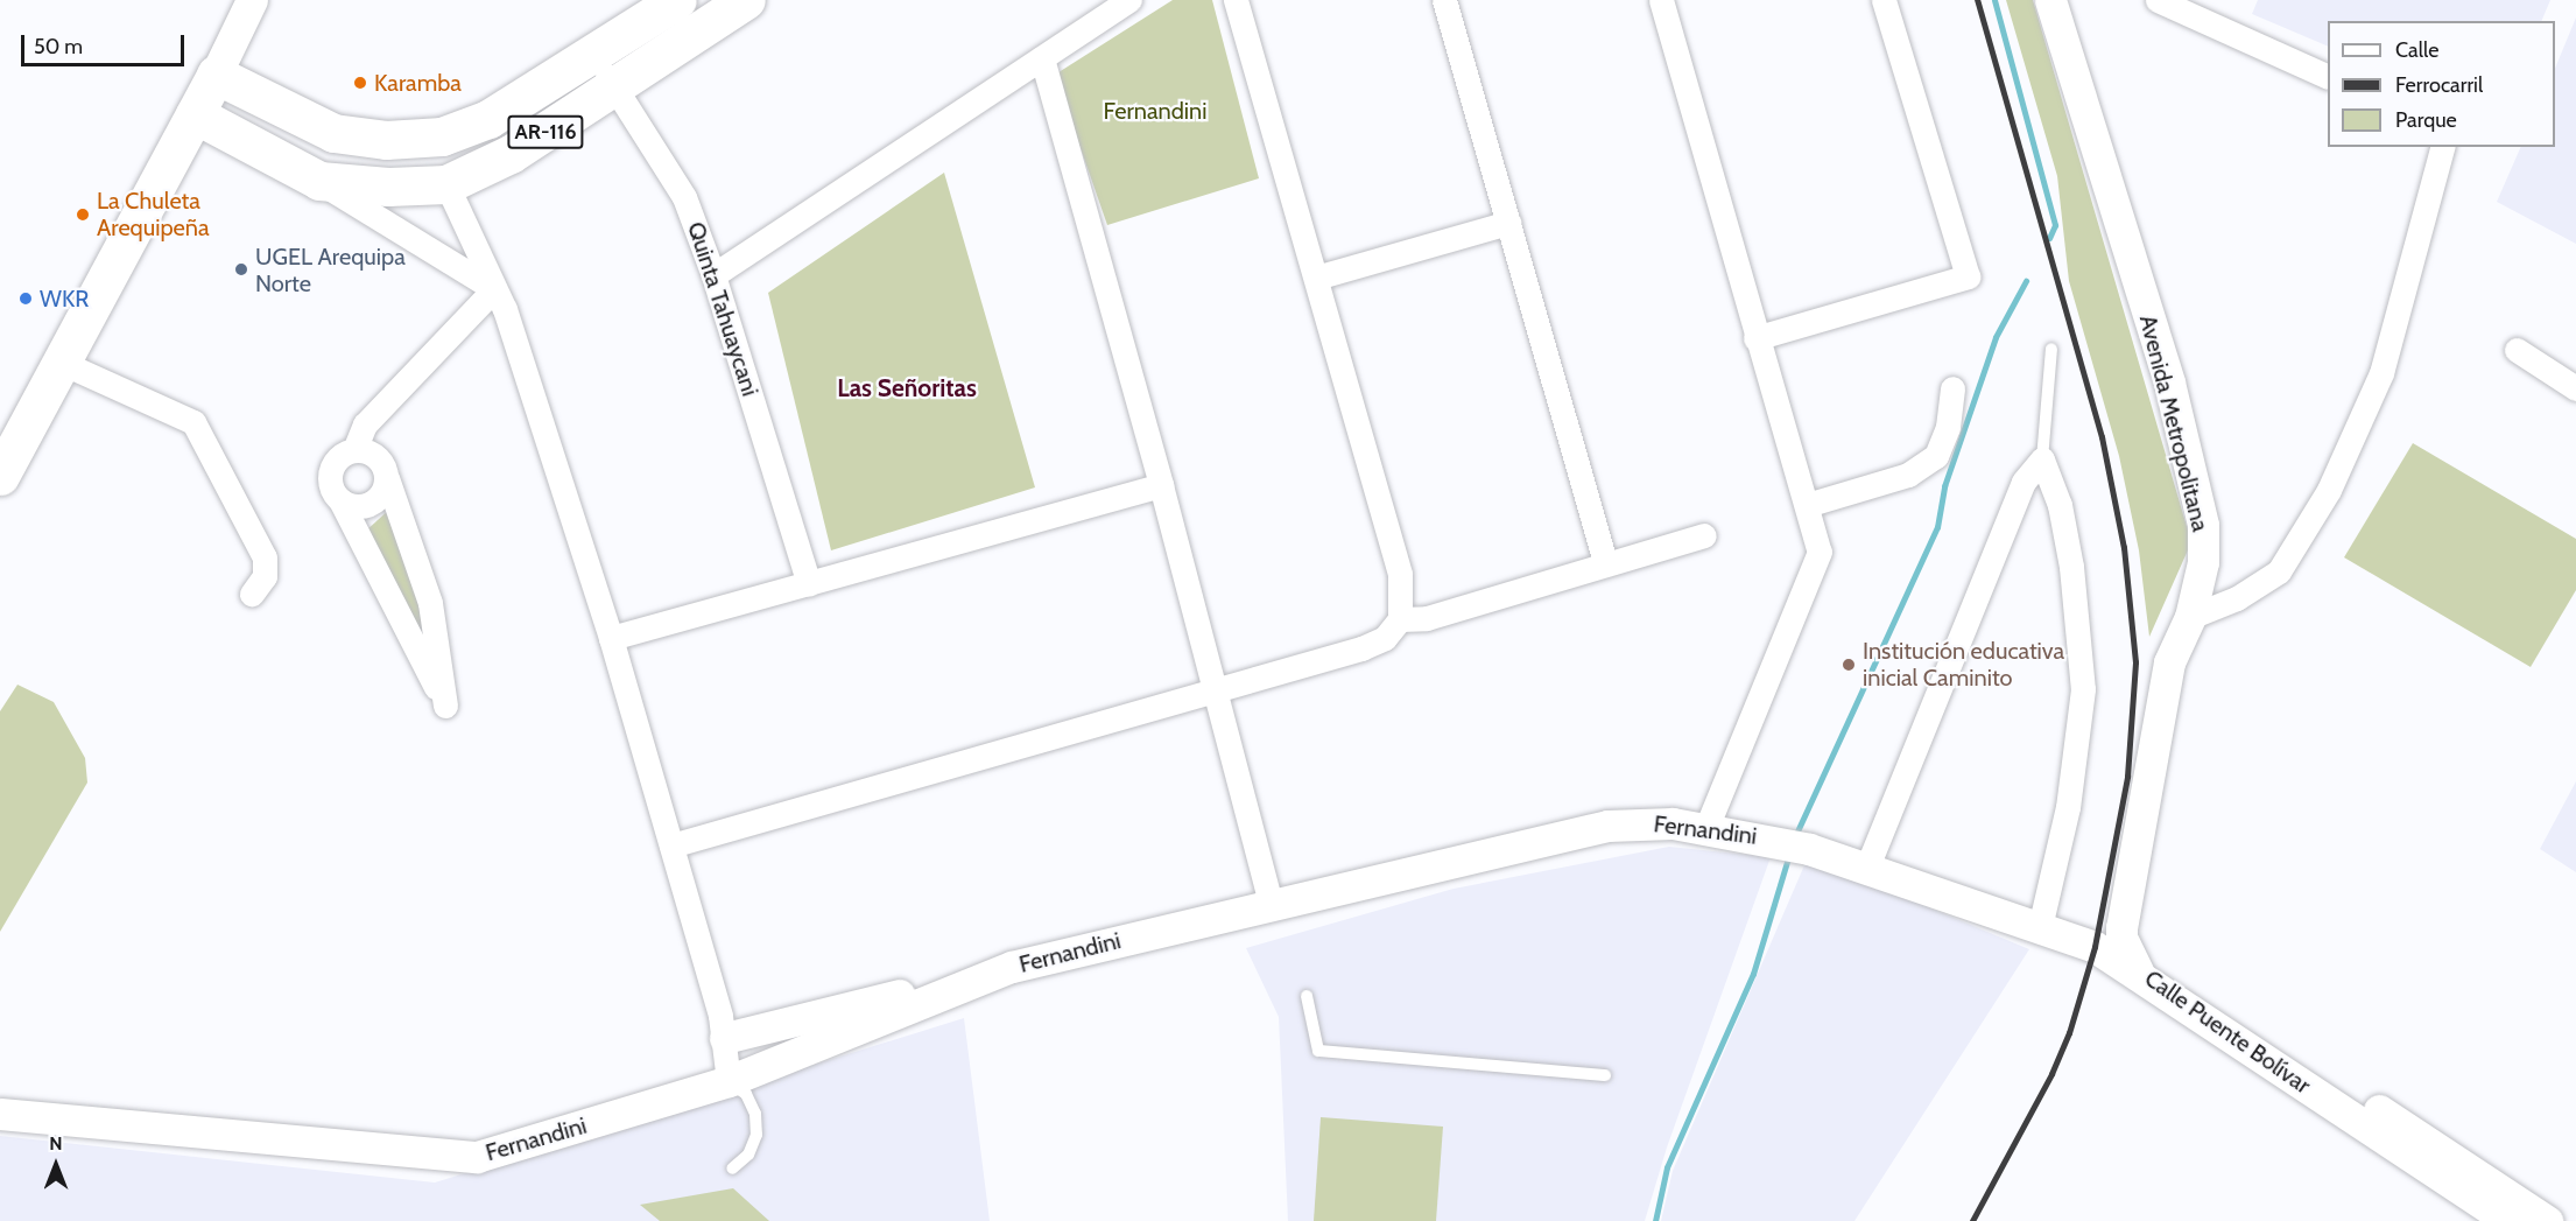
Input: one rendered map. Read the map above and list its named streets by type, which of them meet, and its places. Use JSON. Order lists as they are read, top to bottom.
{
  "streets": {
    "main road": ["AR-116"],
    "street": [
      "Quinta Tahuaycani",
      "Avenida Metropolitana",
      "Fernandini",
      "Calle Puente Bolívar"
    ]
  },
  "crossings": [
    ["AR-116", "Quinta Tahuaycani"],
    ["Avenida Metropolitana", "Fernandini"],
    ["Avenida Metropolitana", "Calle Puente Bolívar"],
    ["Fernandini", "Calle Puente Bolívar"]
  ],
  "districts": ["Las Señoritas"],
  "parks": ["Fernandini"],
  "places": [
    "Karamba",
    "La Chuleta Arequipeña",
    "UGEL Arequipa Norte",
    "WKR",
    "Institución educativa inicial Caminito"
  ],
  "legend": ["Calle", "Ferrocarril", "Parque"],
  "scale_bar": "50 m",
  "north": "top"
}
